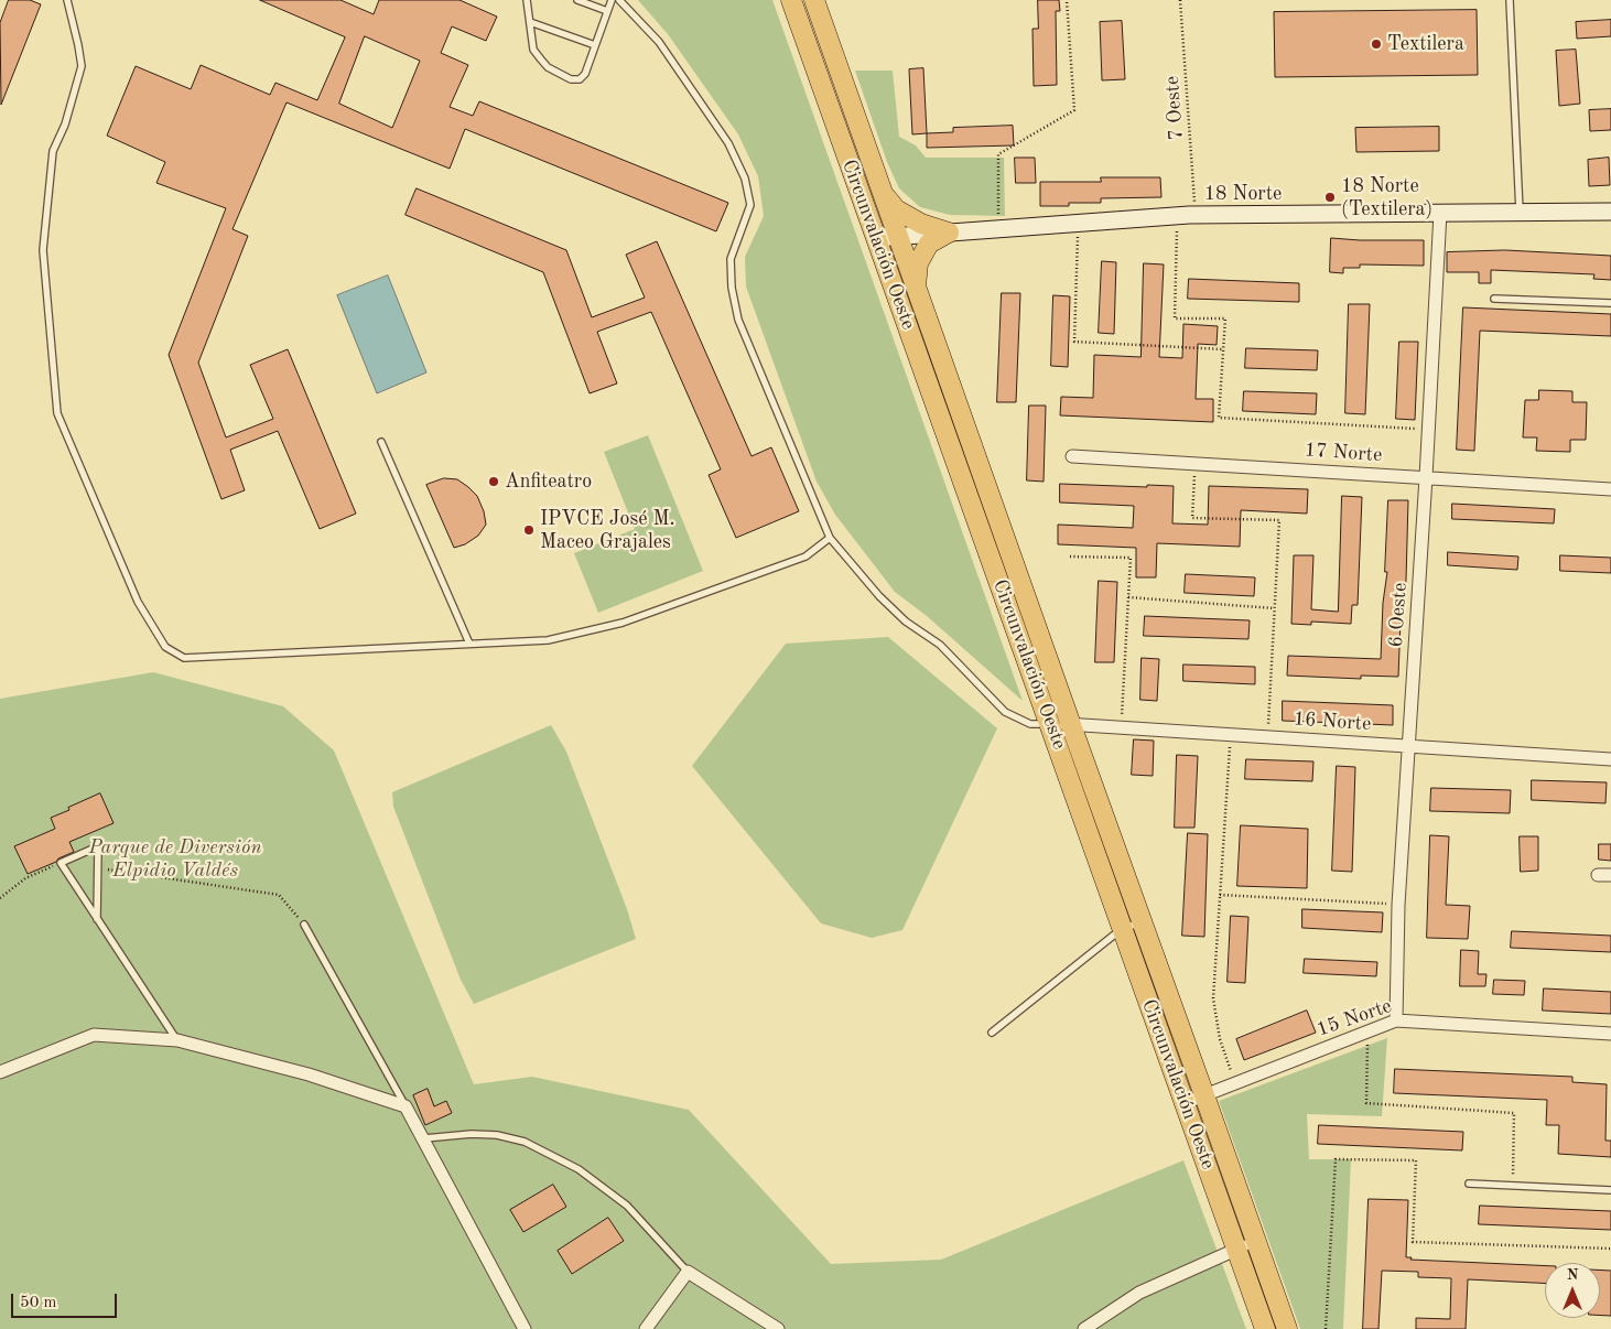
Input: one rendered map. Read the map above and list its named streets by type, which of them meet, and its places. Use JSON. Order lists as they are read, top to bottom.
{
  "streets": {
    "main road": ["18 Norte", "Circunvalación Oeste"],
    "street": [
      "17 Norte",
      "6 Oeste",
      "16 Norte",
      "15 Norte"
    ],
    "path": ["7 Oeste"]
  },
  "crossings": [
    ["7 Oeste", "18 Norte"],
    ["18 Norte", "Circunvalación Oeste"],
    ["18 Norte", "6 Oeste"],
    ["Circunvalación Oeste", "16 Norte"],
    ["Circunvalación Oeste", "15 Norte"],
    ["17 Norte", "6 Oeste"],
    ["6 Oeste", "16 Norte"],
    ["6 Oeste", "15 Norte"]
  ],
  "parks": ["Parque de Diversión Elpidio Valdés"],
  "places": [
    "Textilera",
    "18 Norte (Textilera)",
    "Anfiteatro",
    "IPVCE José M. Maceo Grajales"
  ],
  "scale_bar": "50 m",
  "north": "top"
}
